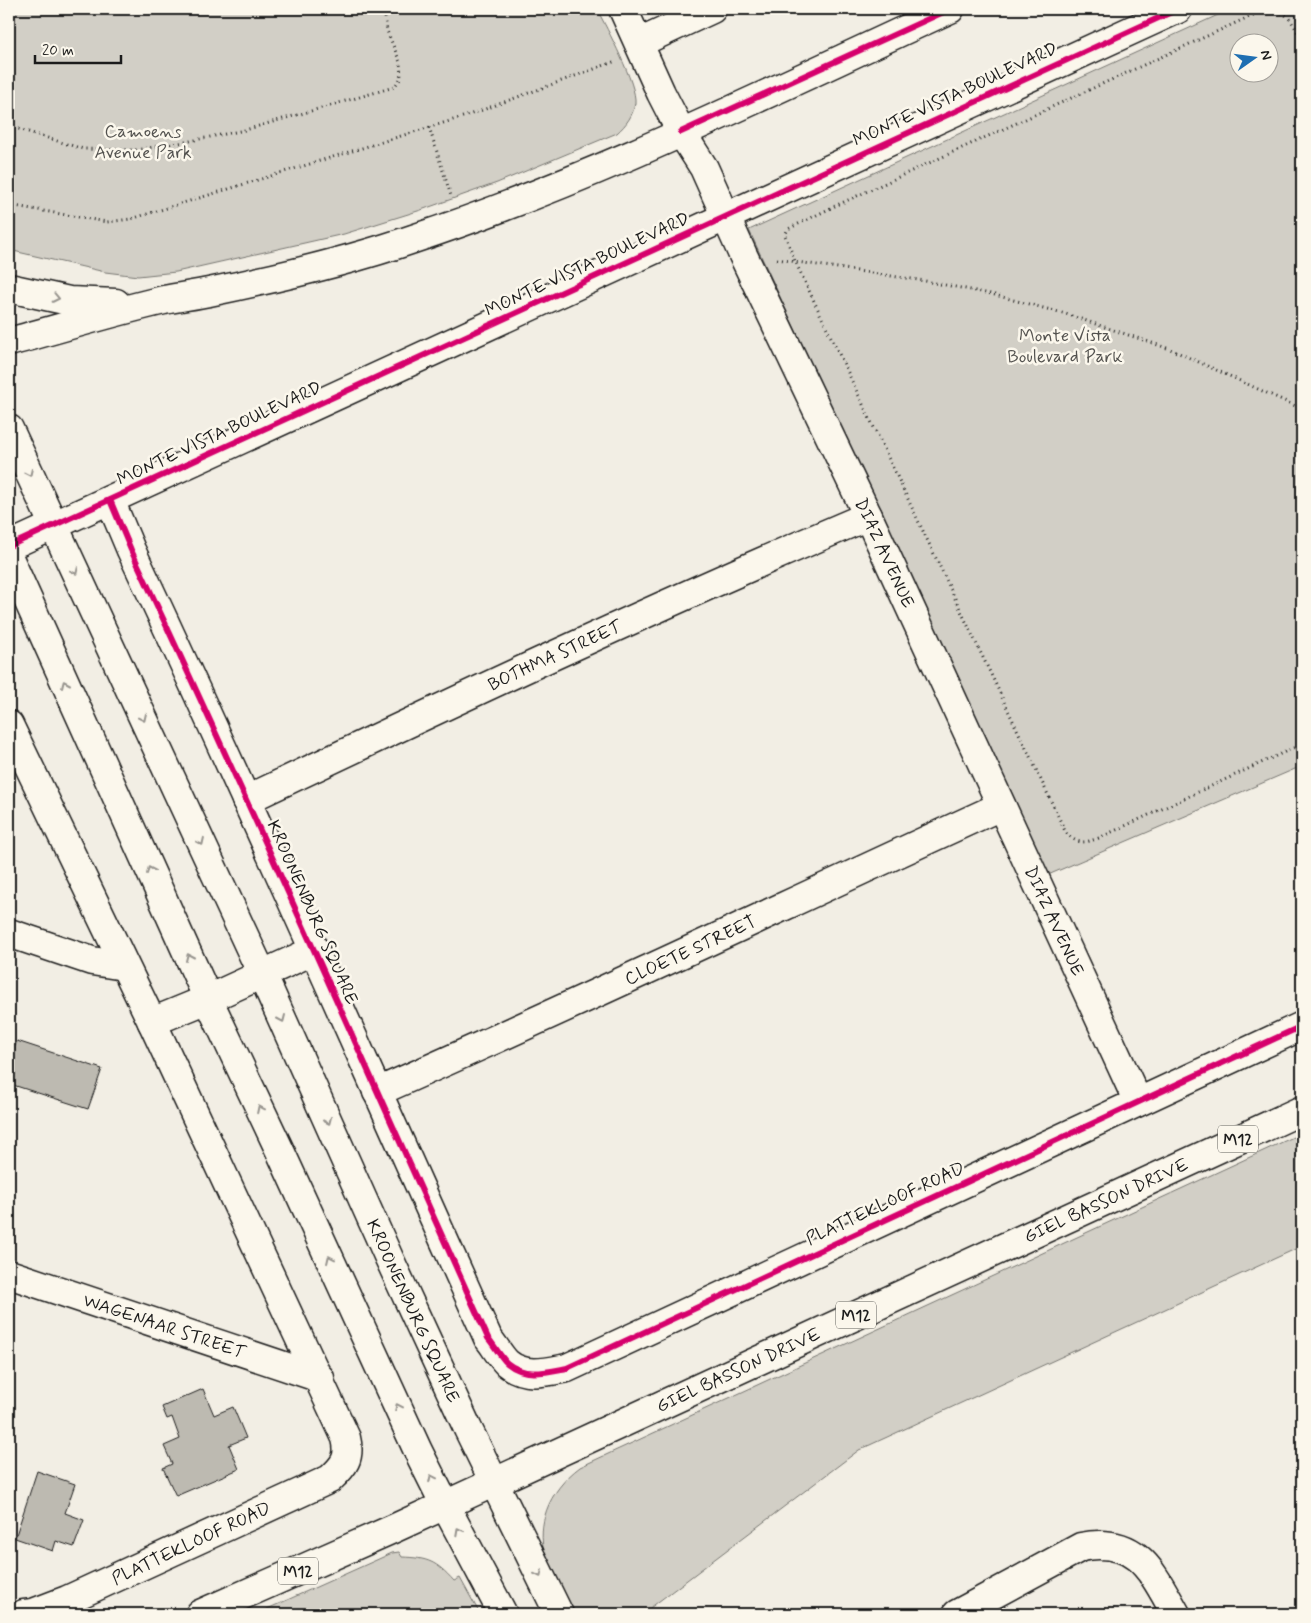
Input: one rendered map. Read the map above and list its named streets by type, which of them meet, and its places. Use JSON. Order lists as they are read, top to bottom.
{
  "streets": {
    "street": [
      "MONTE VISTA BOULEVARD",
      "DIAZ AVENUE",
      "BOTHMA STREET",
      "KROONENBURG SQUARE",
      "CLOETE STREET",
      "M12",
      "GIEL BASSON DRIVE",
      "PLATTEKLOOF ROAD",
      "WAGENAAR STREET"
    ]
  },
  "crossings": [
    ["MONTE VISTA BOULEVARD", "DIAZ AVENUE"],
    ["MONTE VISTA BOULEVARD", "KROONENBURG SQUARE"],
    ["DIAZ AVENUE", "BOTHMA STREET"],
    ["DIAZ AVENUE", "CLOETE STREET"],
    ["DIAZ AVENUE", "PLATTEKLOOF ROAD"],
    ["BOTHMA STREET", "KROONENBURG SQUARE"],
    ["KROONENBURG SQUARE", "CLOETE STREET"],
    ["KROONENBURG SQUARE", "GIEL BASSON DRIVE"],
    ["KROONENBURG SQUARE", "PLATTEKLOOF ROAD"],
    ["PLATTEKLOOF ROAD", "WAGENAAR STREET"]
  ],
  "parks": ["Camoens Avenue Park", "Monte Vista Boulevard Park"],
  "scale_bar": "20 m",
  "north": "right"
}
